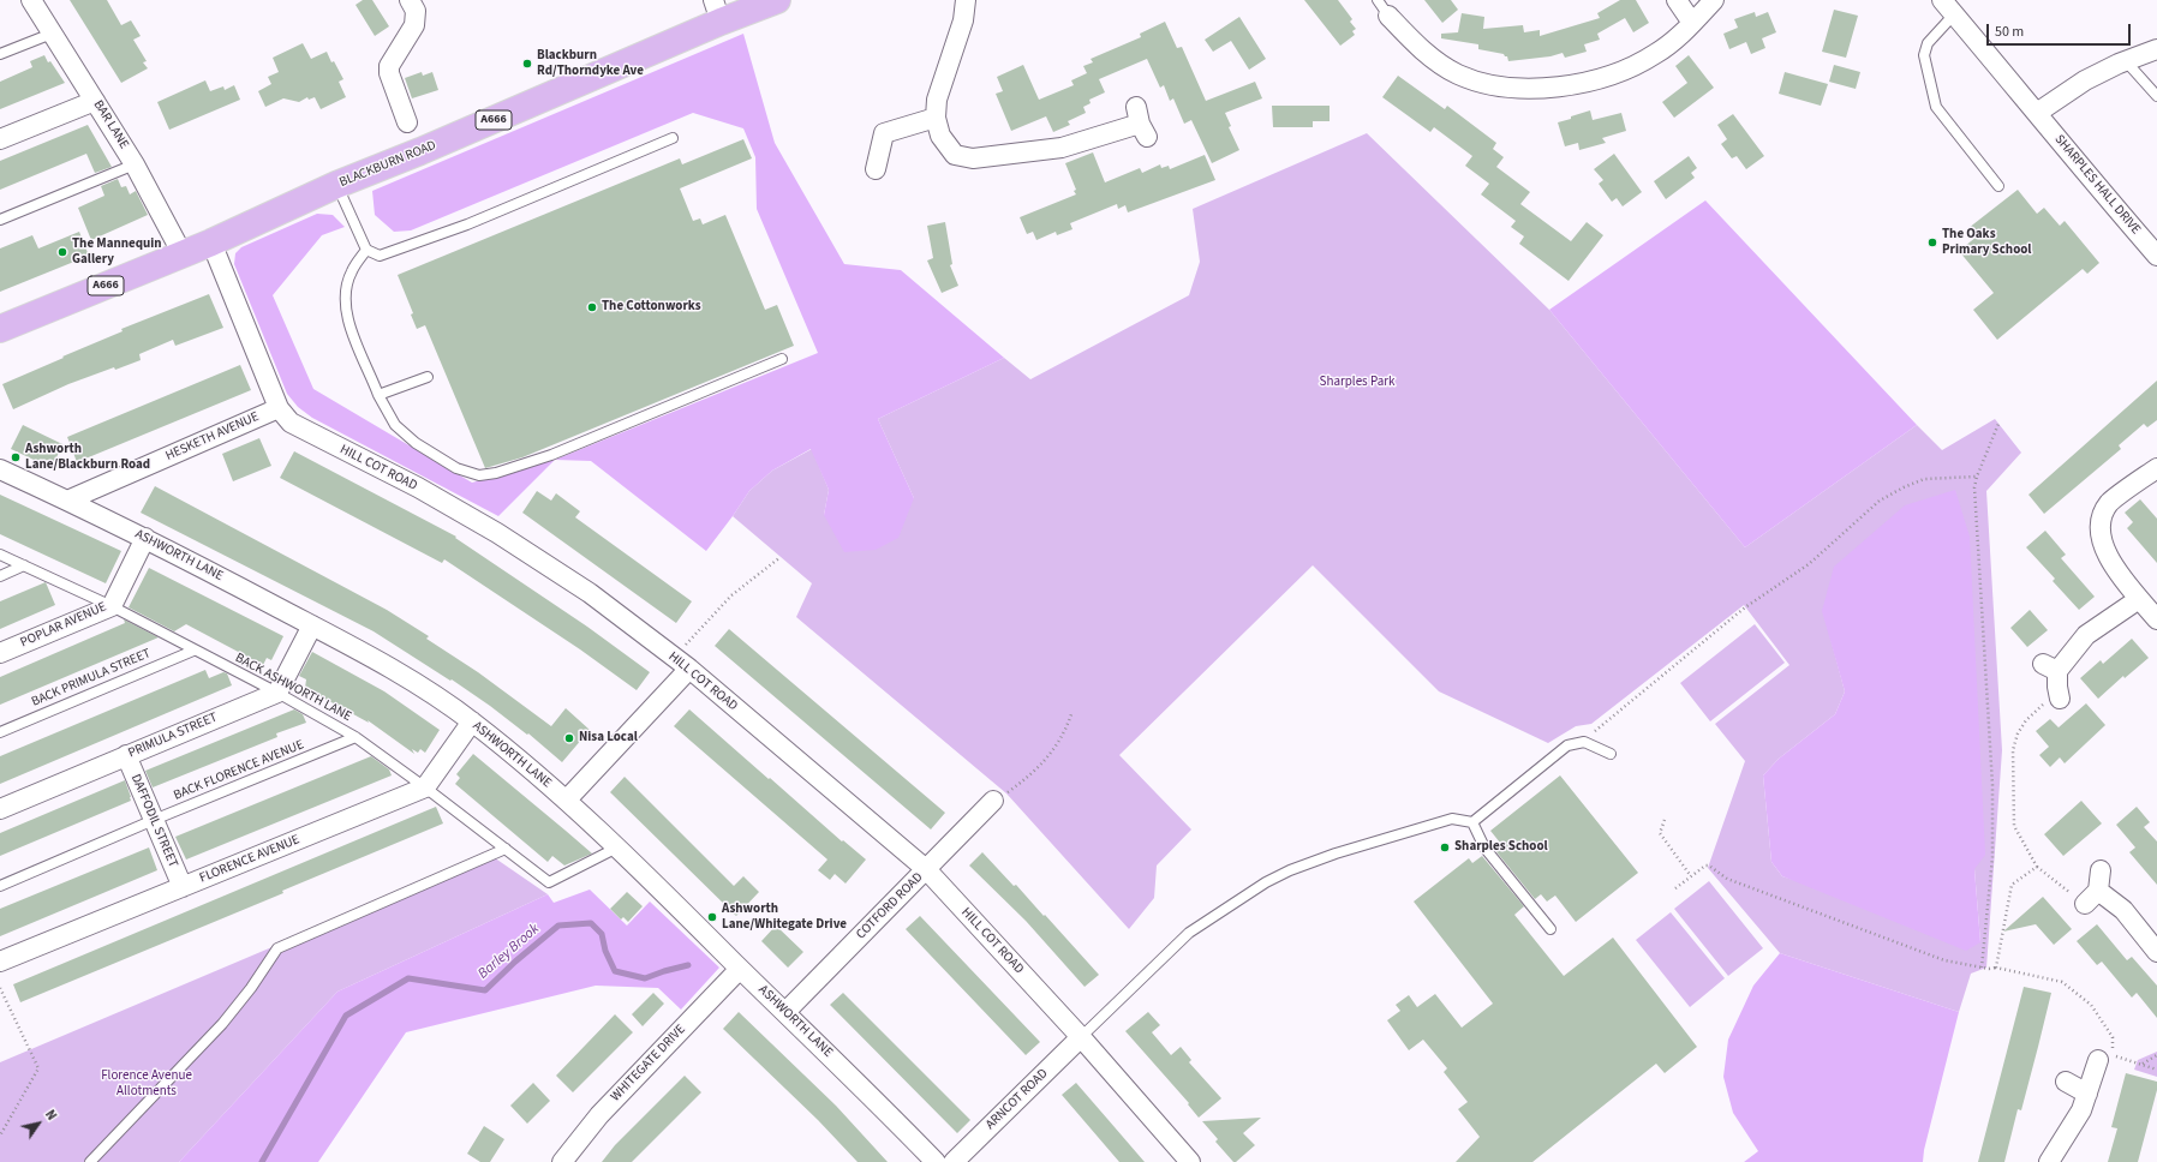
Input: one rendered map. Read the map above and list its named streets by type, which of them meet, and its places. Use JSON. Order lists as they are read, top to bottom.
{
  "streets": {
    "highway": ["A666", "BLACKBURN ROAD"],
    "street": [
      "BAR LANE",
      "SHARPLES HALL DRIVE",
      "HESKETH AVENUE",
      "HILL COT ROAD",
      "ASHWORTH LANE",
      "POPLAR AVENUE",
      "PRIMULA STREET",
      "DAFFODIL STREET",
      "FLORENCE AVENUE",
      "COTFORD ROAD",
      "WHITEGATE DRIVE",
      "ARNCOT ROAD"
    ],
    "lane": ["BACK PRIMULA STREET", "BACK ASHWORTH LANE", "BACK FLORENCE AVENUE"]
  },
  "crossings": [
    ["BAR LANE", "BLACKBURN ROAD"],
    ["BLACKBURN ROAD", "HILL COT ROAD"],
    ["HESKETH AVENUE", "HILL COT ROAD"],
    ["HESKETH AVENUE", "ASHWORTH LANE"],
    ["HILL COT ROAD", "COTFORD ROAD"],
    ["HILL COT ROAD", "ARNCOT ROAD"],
    ["ASHWORTH LANE", "POPLAR AVENUE"],
    ["ASHWORTH LANE", "BACK ASHWORTH LANE"],
    ["ASHWORTH LANE", "COTFORD ROAD"],
    ["ASHWORTH LANE", "WHITEGATE DRIVE"],
    ["POPLAR AVENUE", "BACK ASHWORTH LANE"],
    ["BACK PRIMULA STREET", "BACK ASHWORTH LANE"],
    ["BACK ASHWORTH LANE", "PRIMULA STREET"],
    ["BACK ASHWORTH LANE", "BACK FLORENCE AVENUE"],
    ["BACK ASHWORTH LANE", "FLORENCE AVENUE"],
    ["PRIMULA STREET", "DAFFODIL STREET"],
    ["BACK FLORENCE AVENUE", "DAFFODIL STREET"],
    ["DAFFODIL STREET", "FLORENCE AVENUE"]
  ],
  "water": ["Barley Brook"],
  "parks": ["Sharples Park", "Florence Avenue Allotments"],
  "places": [
    "Blackburn Rd/Thorndyke Ave",
    "The Oaks Primary School",
    "The Mannequin Gallery",
    "The Cottonworks",
    "Ashworth Lane/Blackburn Road",
    "Nisa Local",
    "Sharples School",
    "Ashworth Lane/Whitegate Drive"
  ],
  "scale_bar": "50 m",
  "north": "top right"
}
